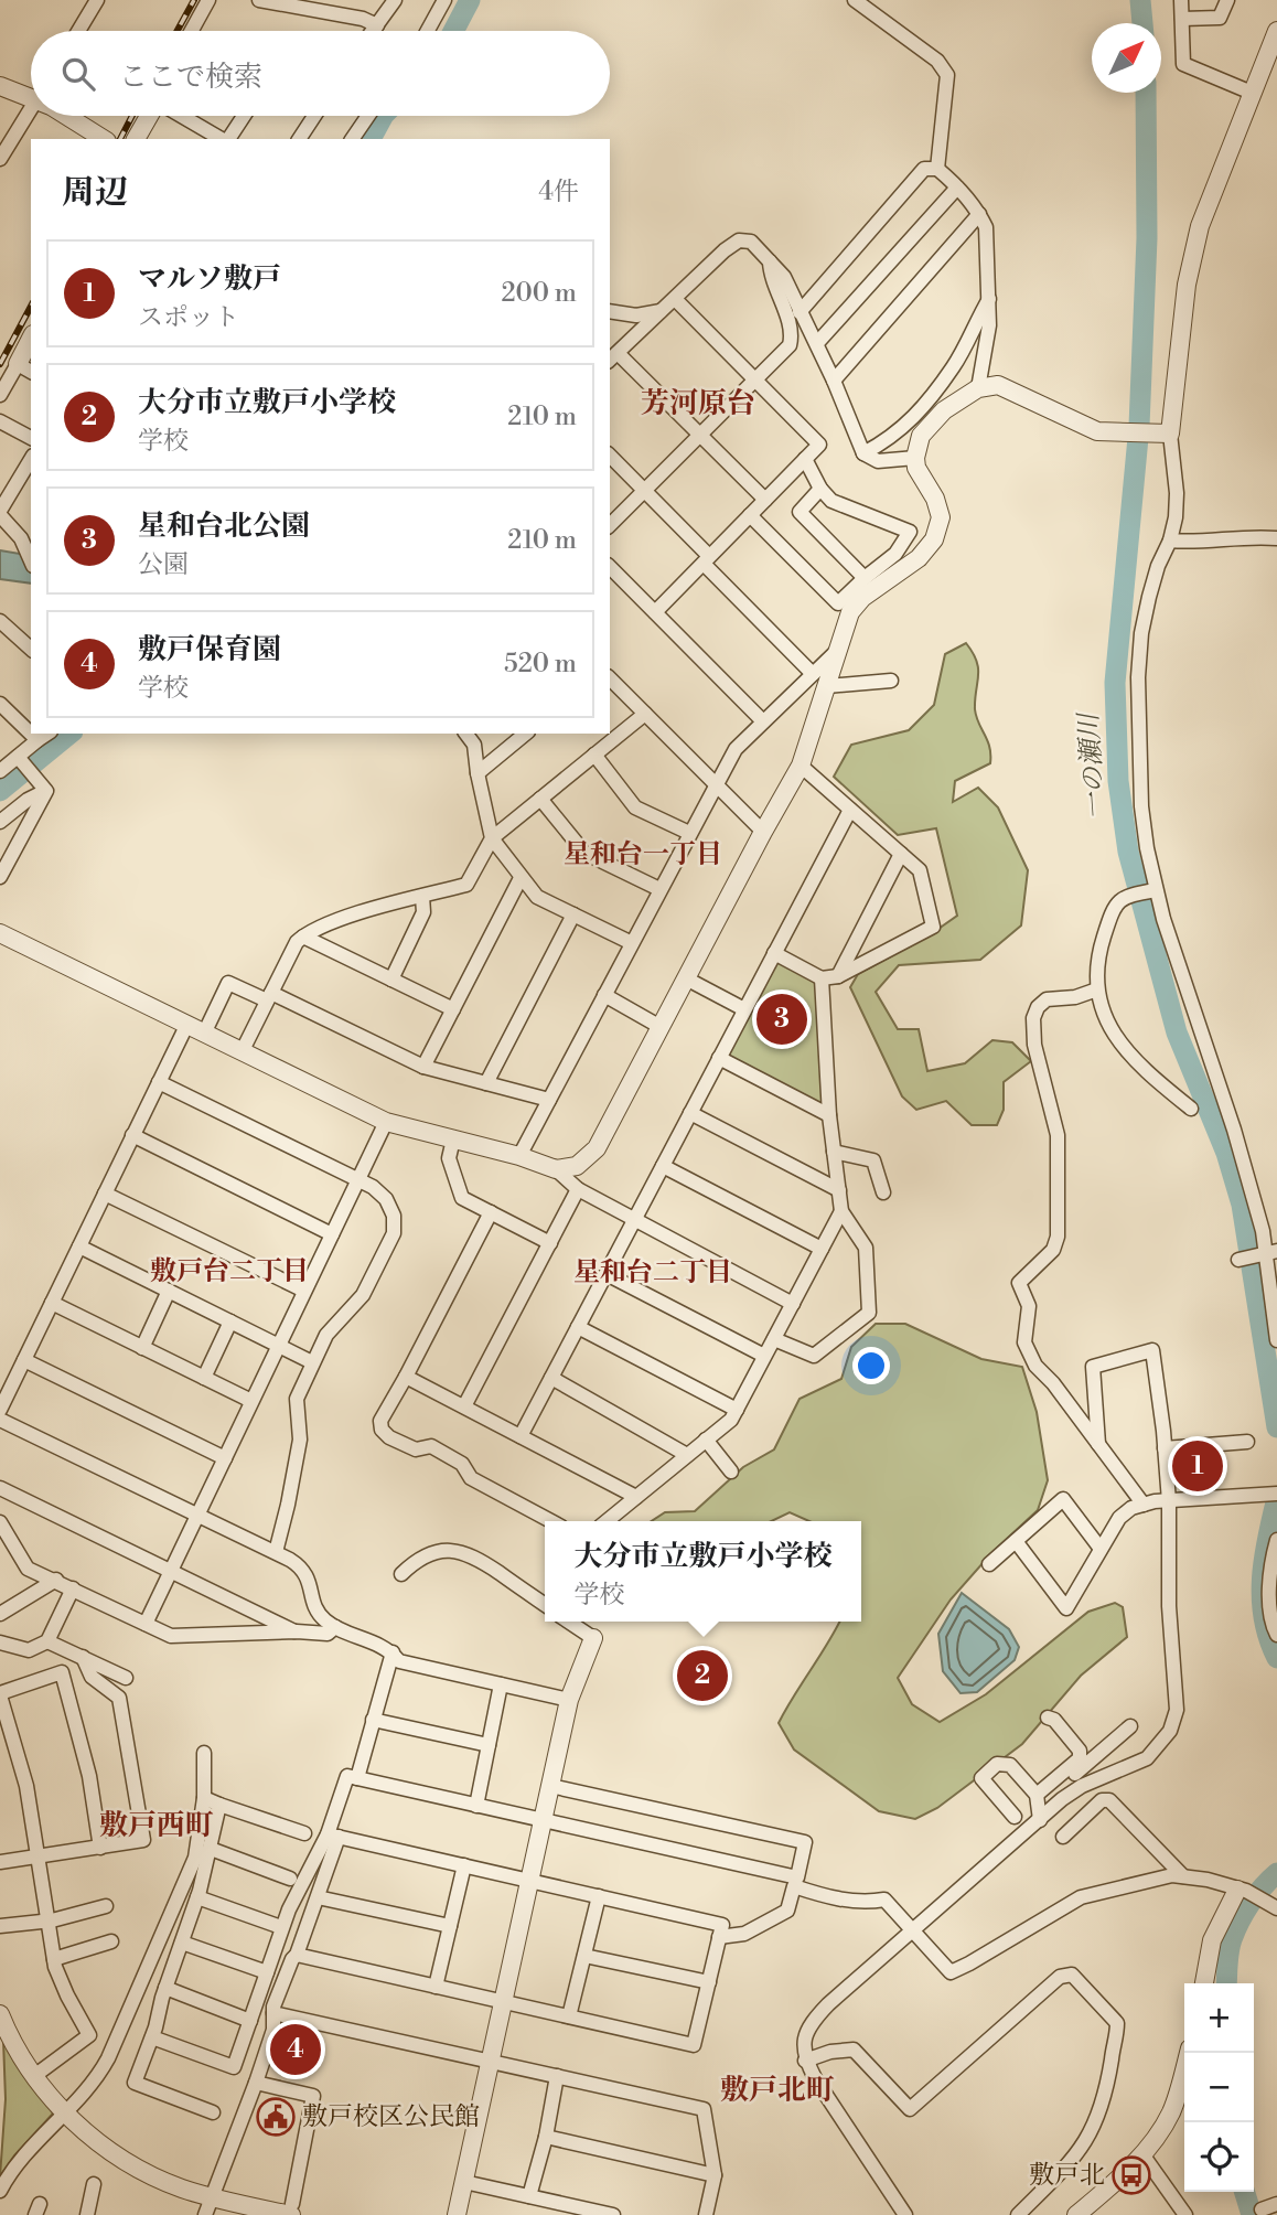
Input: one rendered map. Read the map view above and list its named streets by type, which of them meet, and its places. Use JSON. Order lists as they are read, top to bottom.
{
  "districts": [
    "芳河原台",
    "星和台一丁目",
    "敷戸台二丁目",
    "星和台二丁目",
    "敷戸西町",
    "敷戸北町"
  ],
  "water": ["一の瀬川"],
  "places": {
    "public building": ["敷戸校区公民館"],
    "bus stop": ["敷戸北"]
  },
  "north": "top right",
  "page": {
    "search": "ここで検索",
    "heading": ["周辺", "4件"],
    "list": [
      {
        "mark": "1",
        "name": "マルソ敷戸",
        "note": "スポット",
        "value": "200 m"
      },
      {
        "mark": "2",
        "name": "大分市立敷戸小学校",
        "note": "学校",
        "value": "210 m"
      },
      {
        "mark": "3",
        "name": "星和台北公園",
        "note": "公園",
        "value": "210 m"
      },
      {
        "mark": "4",
        "name": "敷戸保育園",
        "note": "学校",
        "value": "520 m"
      }
    ],
    "pins": [
      "3",
      "1",
      "2",
      "4"
    ],
    "popup": ["大分市立敷戸小学校", "学校"],
    "map_buttons": ["+", "−"]
  }
}
